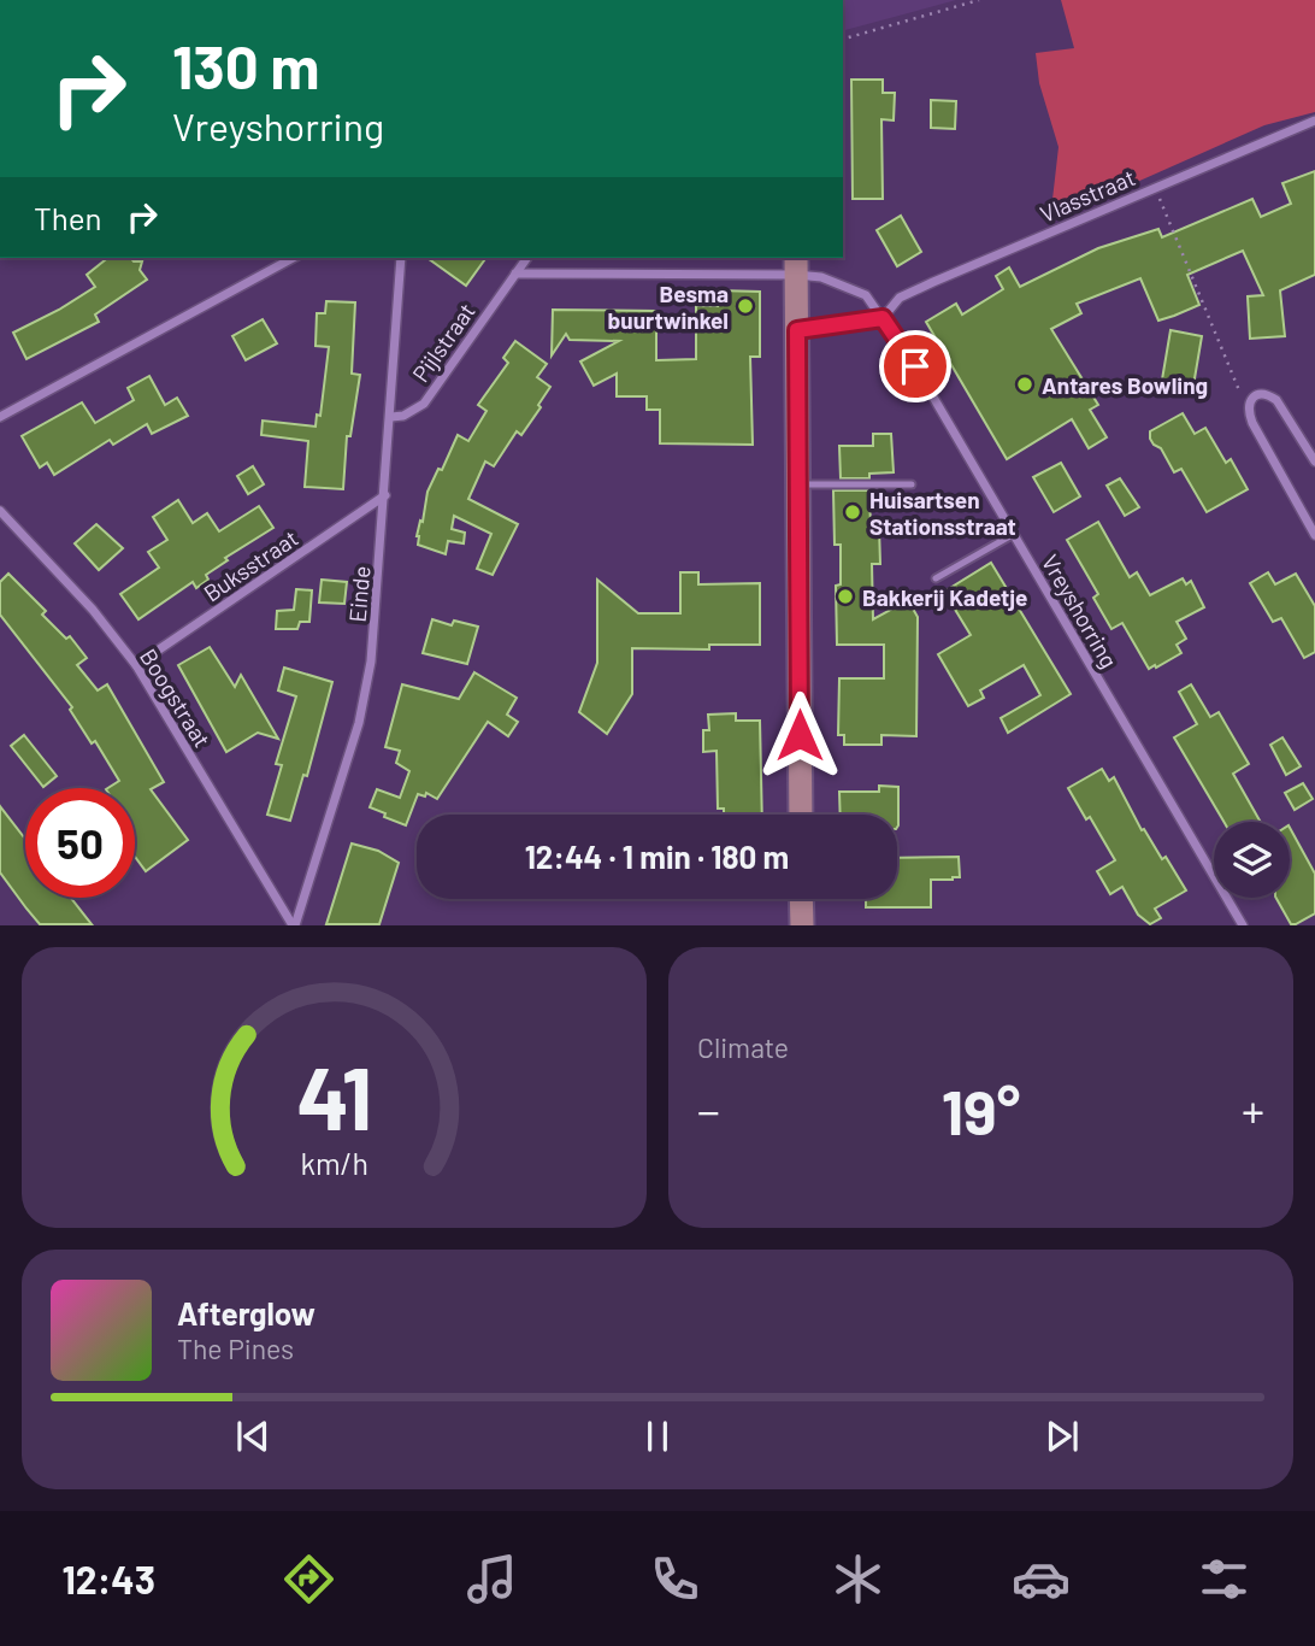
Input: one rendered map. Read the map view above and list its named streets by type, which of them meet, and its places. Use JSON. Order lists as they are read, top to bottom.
{
  "streets": {
    "street": [
      "Vlasstraat",
      "Pijlstraat",
      "Buksstraat",
      "Einde",
      "Vreyshorring",
      "Boogstraat"
    ]
  },
  "crossings": [
    ["Vlasstraat", "Vreyshorring"],
    ["Pijlstraat", "Einde"],
    ["Buksstraat", "Einde"],
    ["Buksstraat", "Boogstraat"],
    ["Einde", "Boogstraat"]
  ],
  "places": [
    "Besma buurtwinkel",
    "Antares Bowling",
    "Huisartsen Stationsstraat",
    "Bakkerij Kadetje"
  ],
  "page": {
    "turn": ["130 m", "Vreyshorring"],
    "then": "Then",
    "limit": "50",
    "trip": "12:44 · 1 min · 180 m",
    "tile": "Climate",
    "heat": ["−", "19°", "+"],
    "song": ["Afterglow", "The Pines"],
    "tabs": "12:43",
    "gauge": ["41", "km/h"]
  }
}
